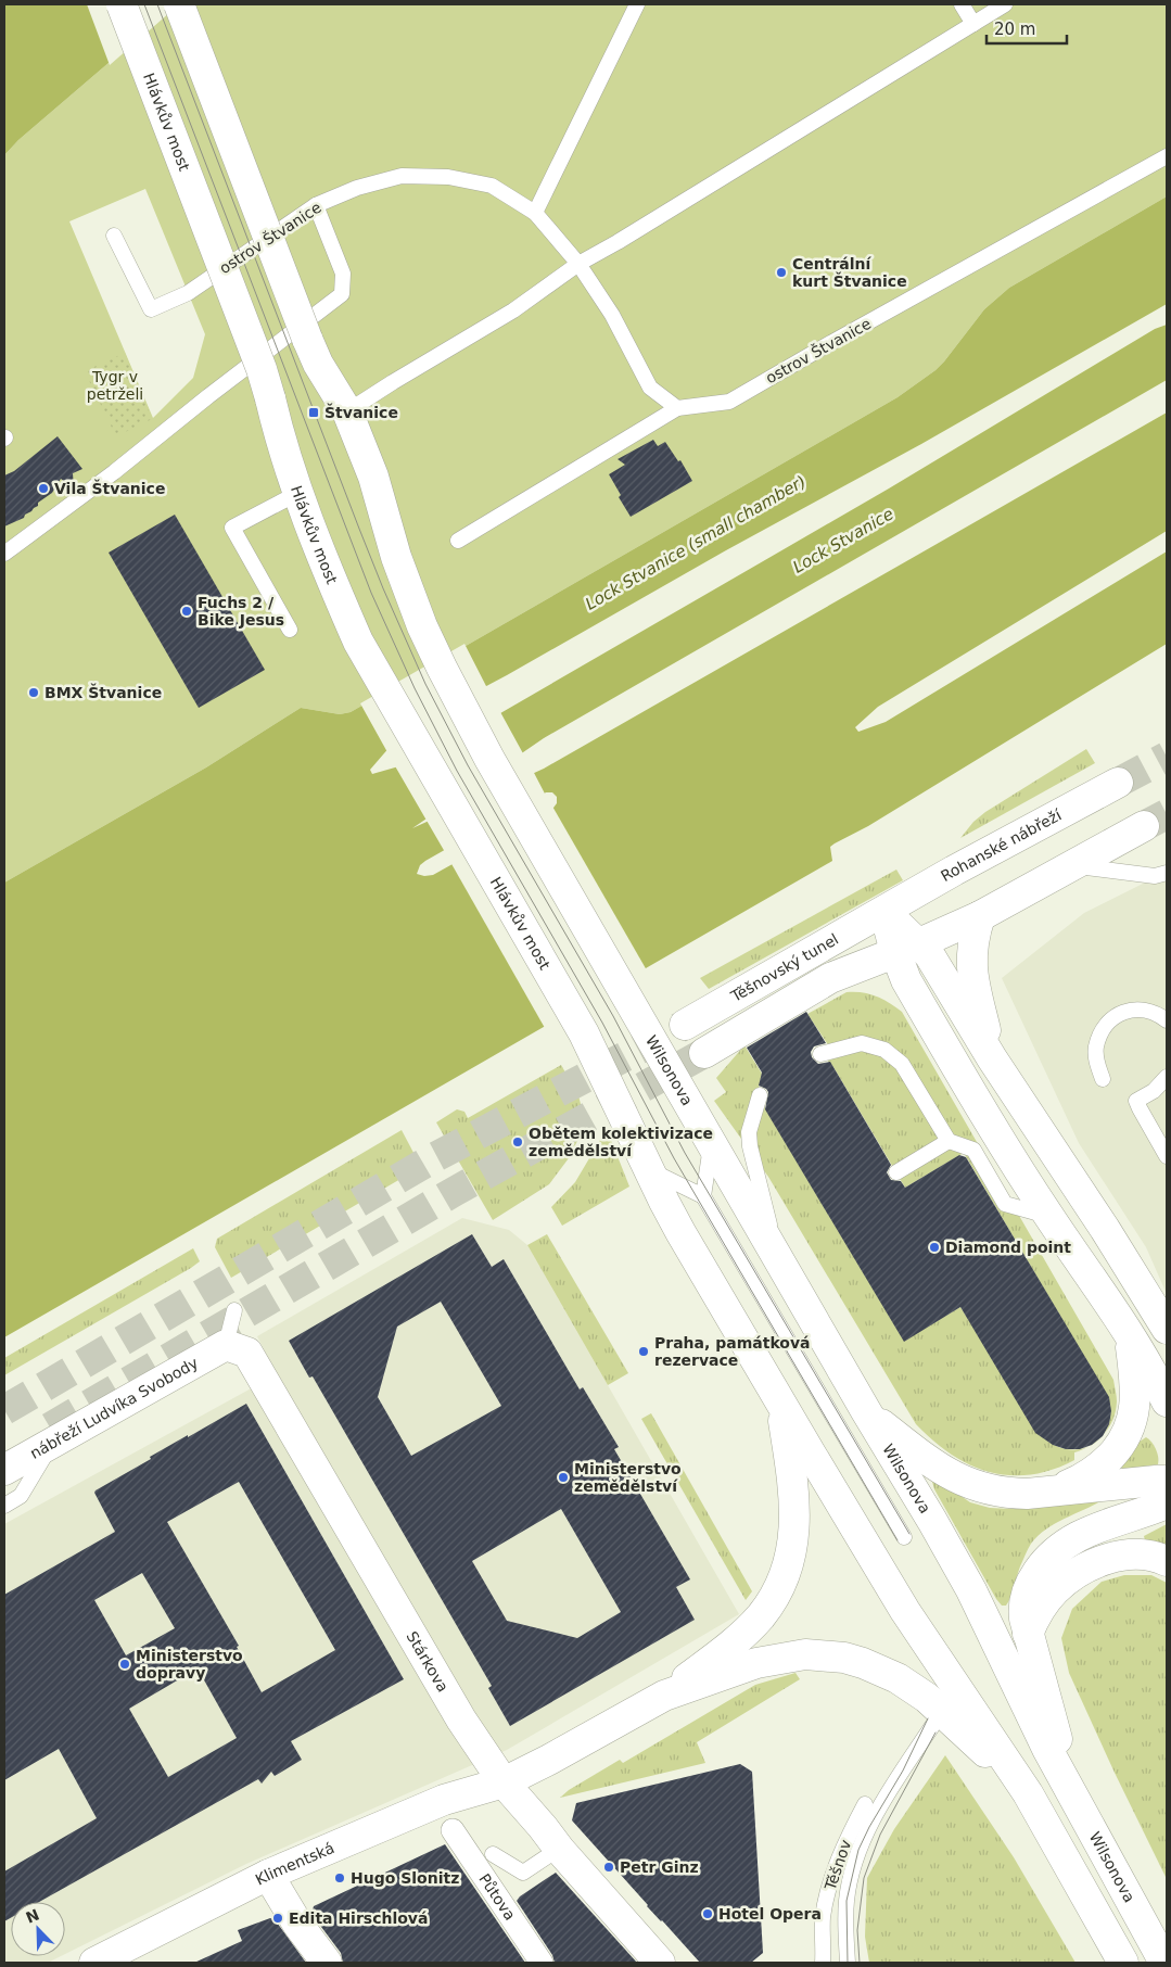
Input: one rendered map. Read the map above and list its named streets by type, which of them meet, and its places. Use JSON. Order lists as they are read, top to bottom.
{
  "streets": {
    "main road": [
      "Hlávkův most",
      "Rohanské nábřeží",
      "Těšnovský tunel",
      "Wilsonova",
      "nábřeží Ludvíka Svobody",
      "Stárkova",
      "Klimentská"
    ],
    "street": ["Půtova"],
    "lane": ["ostrov Štvanice", "Těšnov"]
  },
  "crossings": [
    ["Rohanské nábřeží", "Těšnovský tunel"],
    ["nábřeží Ludvíka Svobody", "Stárkova"],
    ["Stárkova", "Klimentská"]
  ],
  "water": ["Lock Stvanice", "Lock Stvanice (small chamber)"],
  "parks": ["Tygr v petrželi"],
  "places": {
    "other": [
      "Centrální kurt Štvanice",
      "Vila Štvanice",
      "Fuchs 2 / Bike Jesus",
      "BMX Štvanice",
      "Obětem kolektivizace zemědělství",
      "Diamond point",
      "Praha, památková rezervace",
      "Ministerstvo zemědělství",
      "Ministerstvo dopravy",
      "Petr Ginz",
      "Hugo Slonitz",
      "Hotel Opera",
      "Edita Hirschlová"
    ],
    "transit": ["Štvanice"]
  },
  "scale_bar": "20 m",
  "north": "top left"
}
